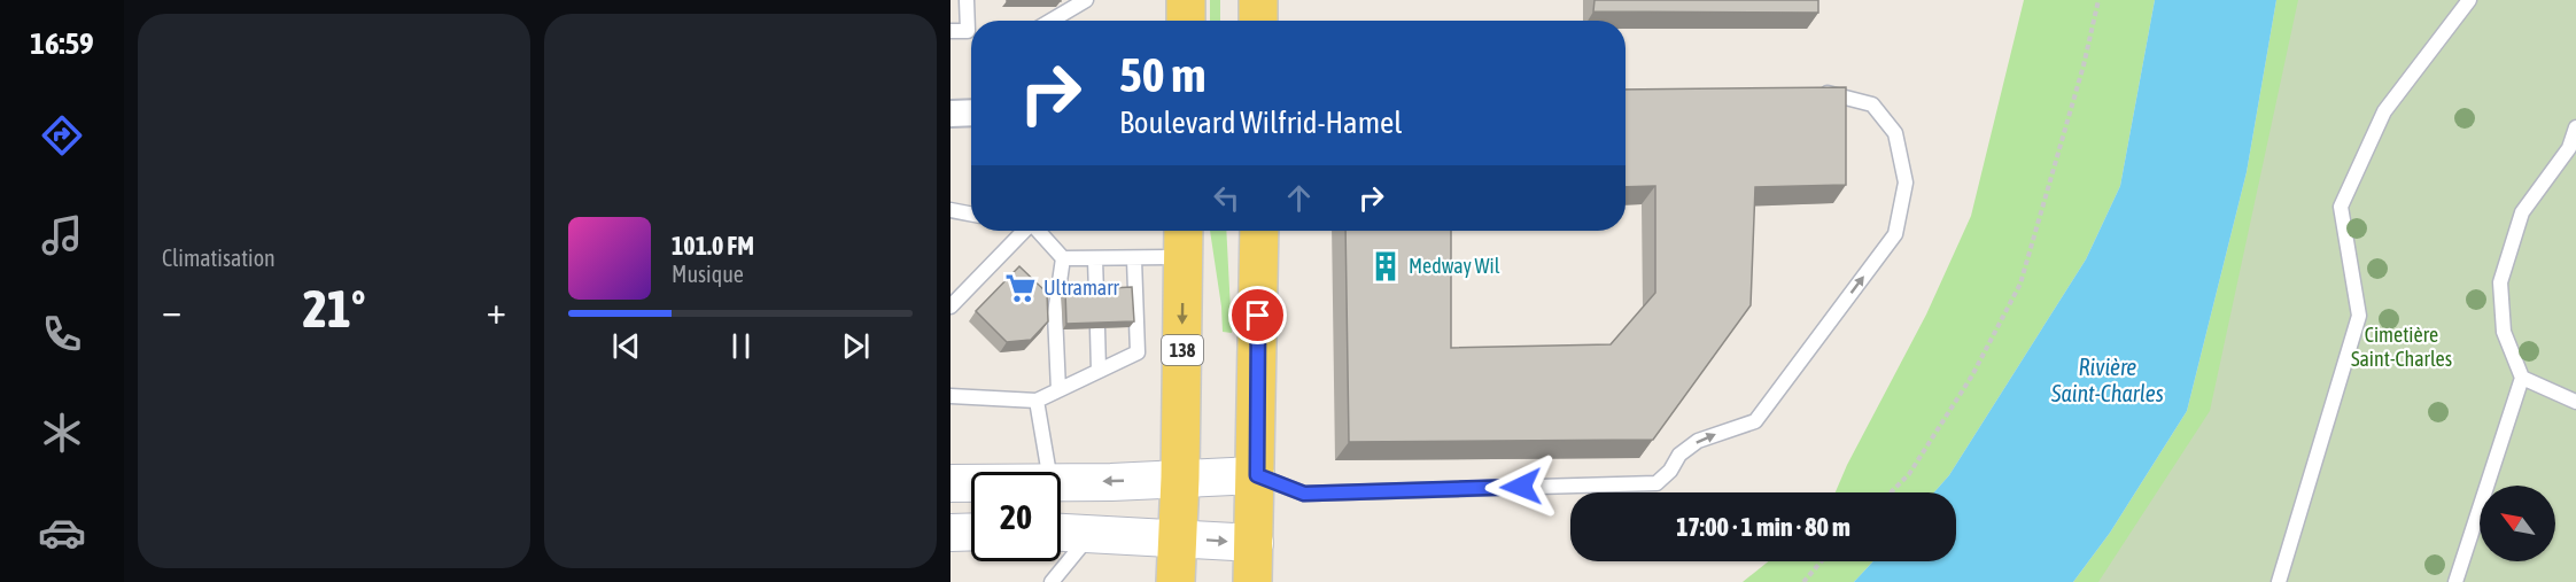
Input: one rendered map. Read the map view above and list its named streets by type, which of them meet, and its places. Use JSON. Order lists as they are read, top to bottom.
{
  "streets": {
    "main road": ["138"]
  },
  "water": ["Rivière Saint-Charles"],
  "parks": ["Cimetière Saint-Charles"],
  "places": {
    "building": ["Medway Wil"],
    "supermarket": ["Ultramarr"]
  },
  "north": "top left",
  "page": {
    "tabs": "16:59",
    "tile": "Climatisation",
    "turn": ["50 m", "Boulevard Wilfrid-Hamel"],
    "song": ["101.0 FM", "Musique"],
    "heat": ["−", "21°", "+"],
    "limit": "20",
    "trip": "17:00 · 1 min · 80 m"
  }
}
